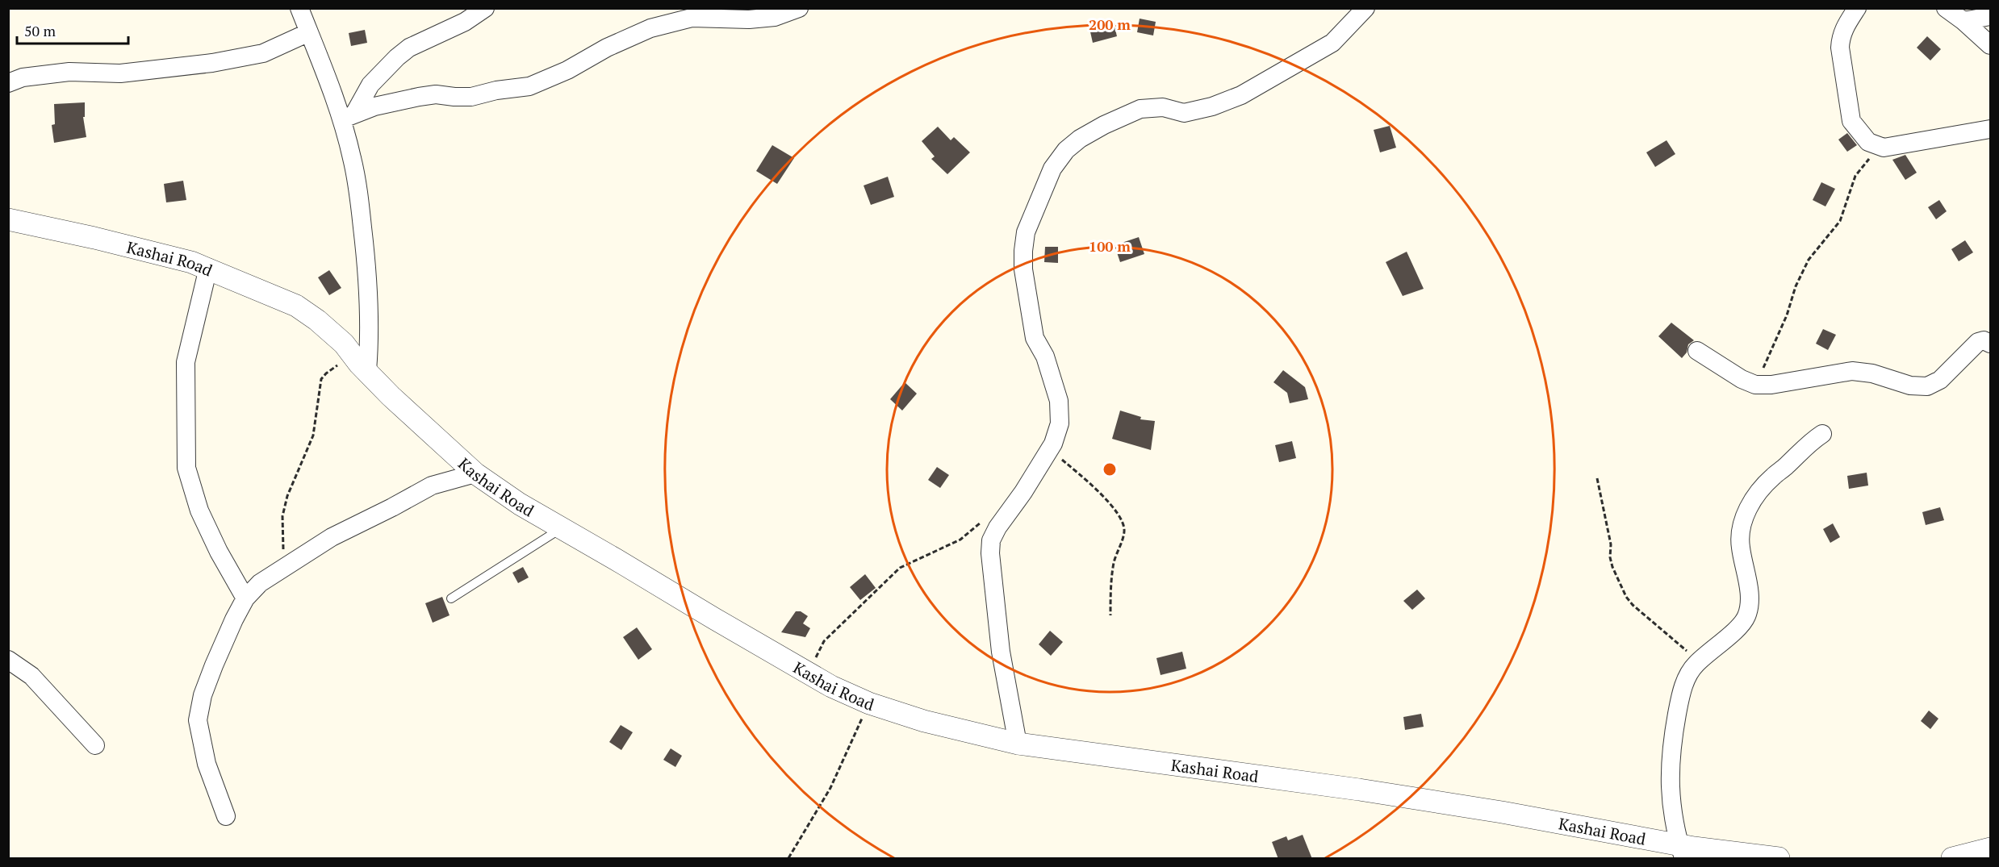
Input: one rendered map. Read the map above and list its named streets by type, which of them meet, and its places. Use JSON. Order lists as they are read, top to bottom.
{
  "streets": {
    "street": ["Kashai Road"]
  },
  "scale_bar": "50 m",
  "rings": ["200 m", "100 m"]
}
